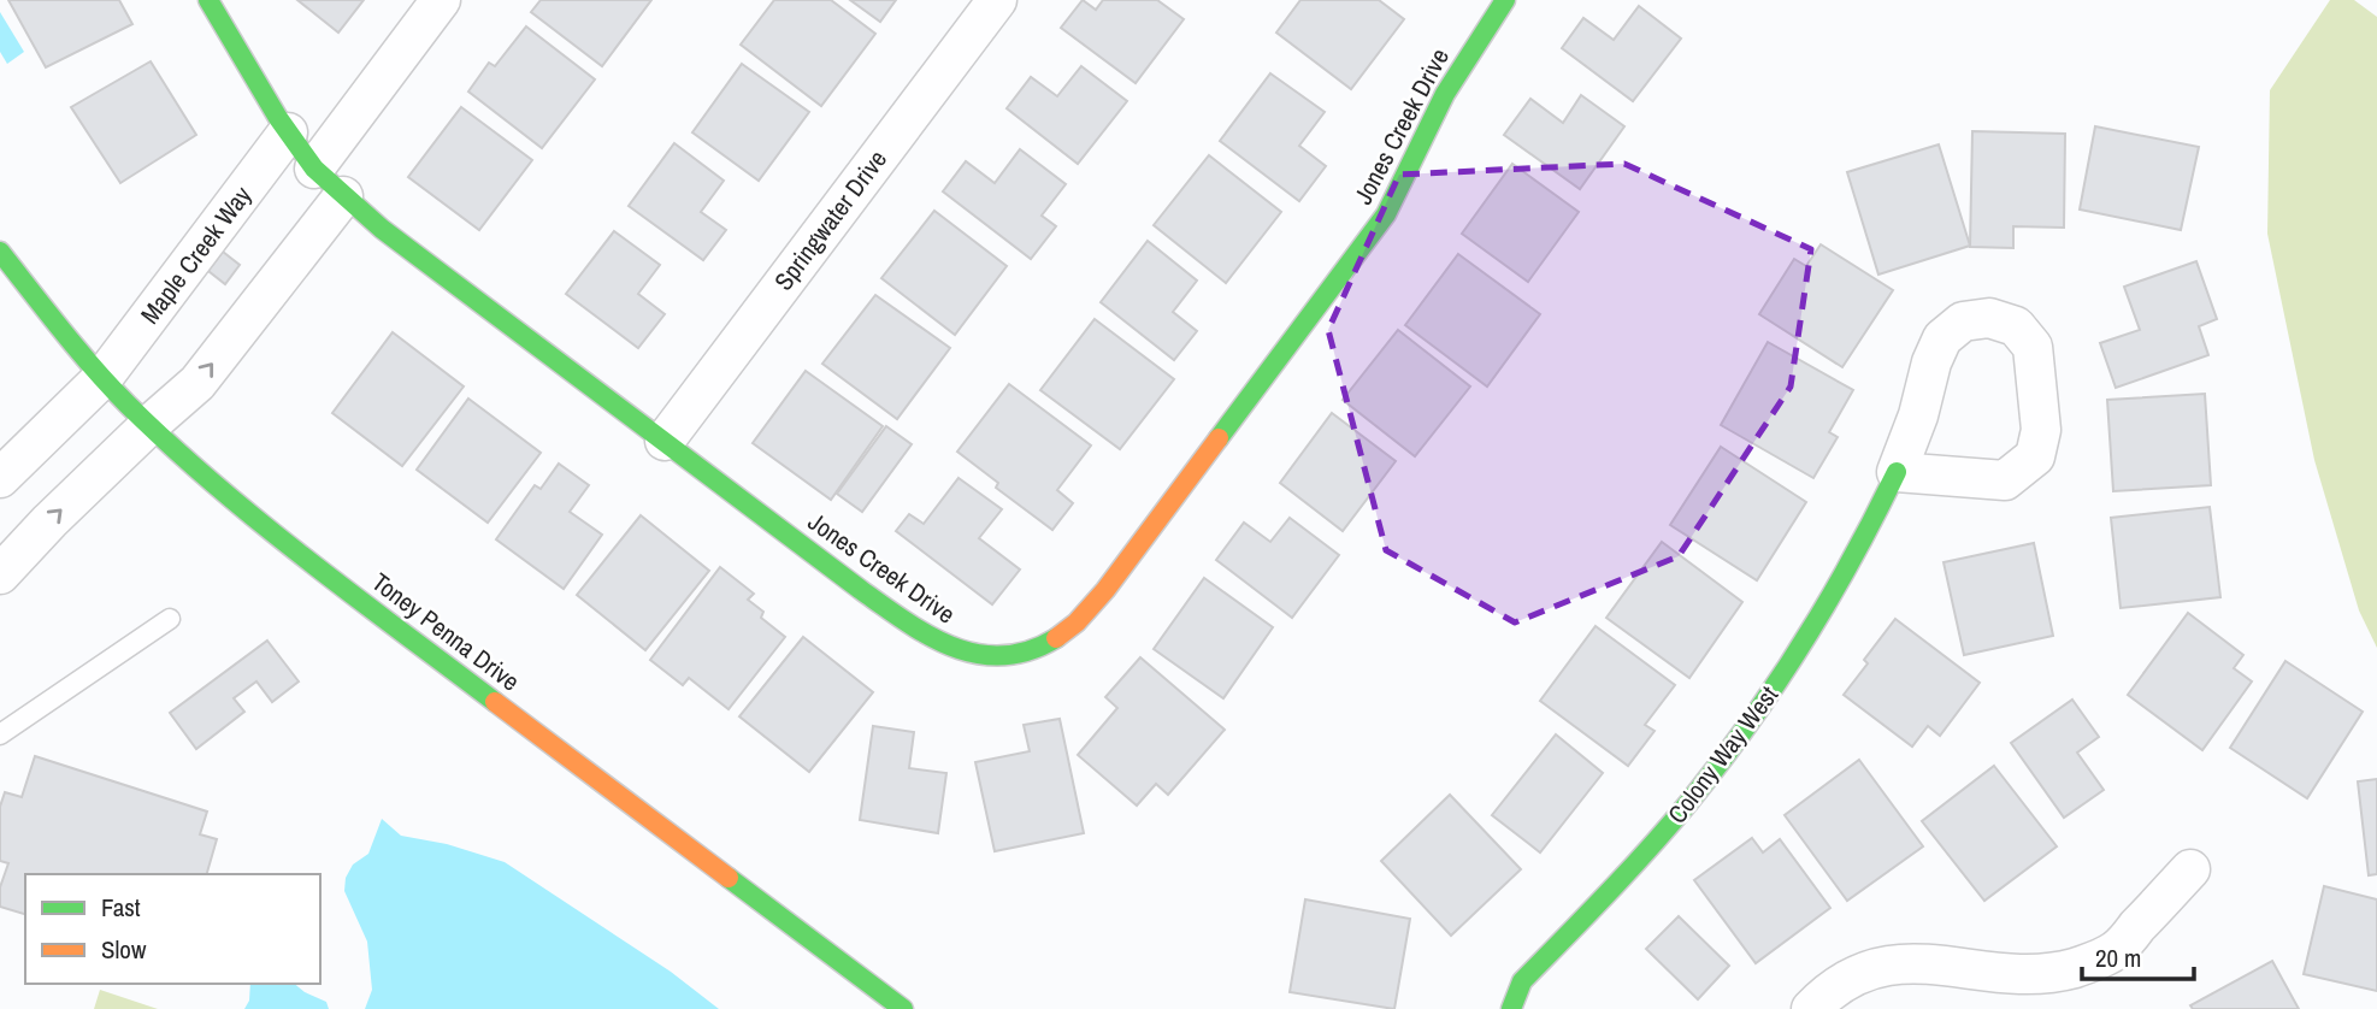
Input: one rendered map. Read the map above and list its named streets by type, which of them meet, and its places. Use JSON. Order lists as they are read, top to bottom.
{
  "streets": {
    "street": [
      "Jones Creek Drive",
      "Springwater Drive",
      "Maple Creek Way",
      "Toney Penna Drive",
      "Colony Way West"
    ]
  },
  "crossings": [
    ["Jones Creek Drive", "Springwater Drive"],
    ["Jones Creek Drive", "Maple Creek Way"],
    ["Maple Creek Way", "Toney Penna Drive"]
  ],
  "legend": ["Fast", "Slow"],
  "scale_bar": "20 m"
}
